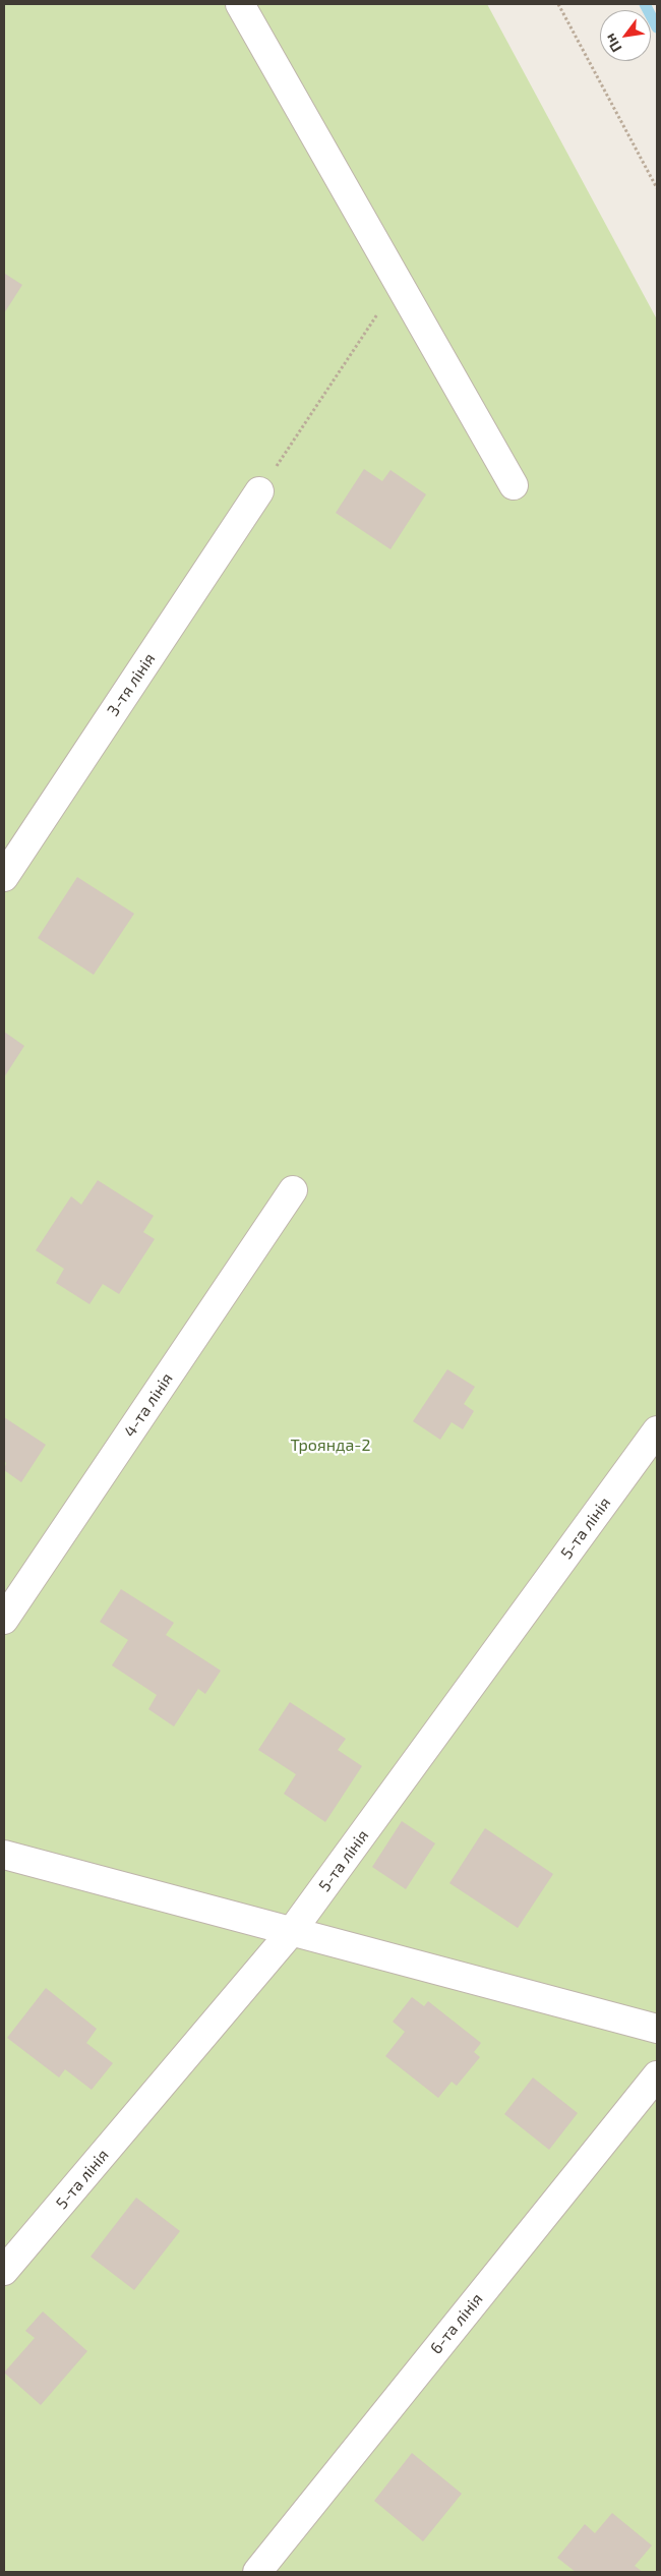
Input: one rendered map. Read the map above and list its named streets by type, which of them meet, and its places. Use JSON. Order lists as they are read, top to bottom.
{
  "streets": {
    "street": [
      "3-тя лінія",
      "4-та лінія",
      "5-та лінія",
      "6-та лінія"
    ]
  },
  "parks": ["Троянда-2"],
  "north": "bottom left"
}
